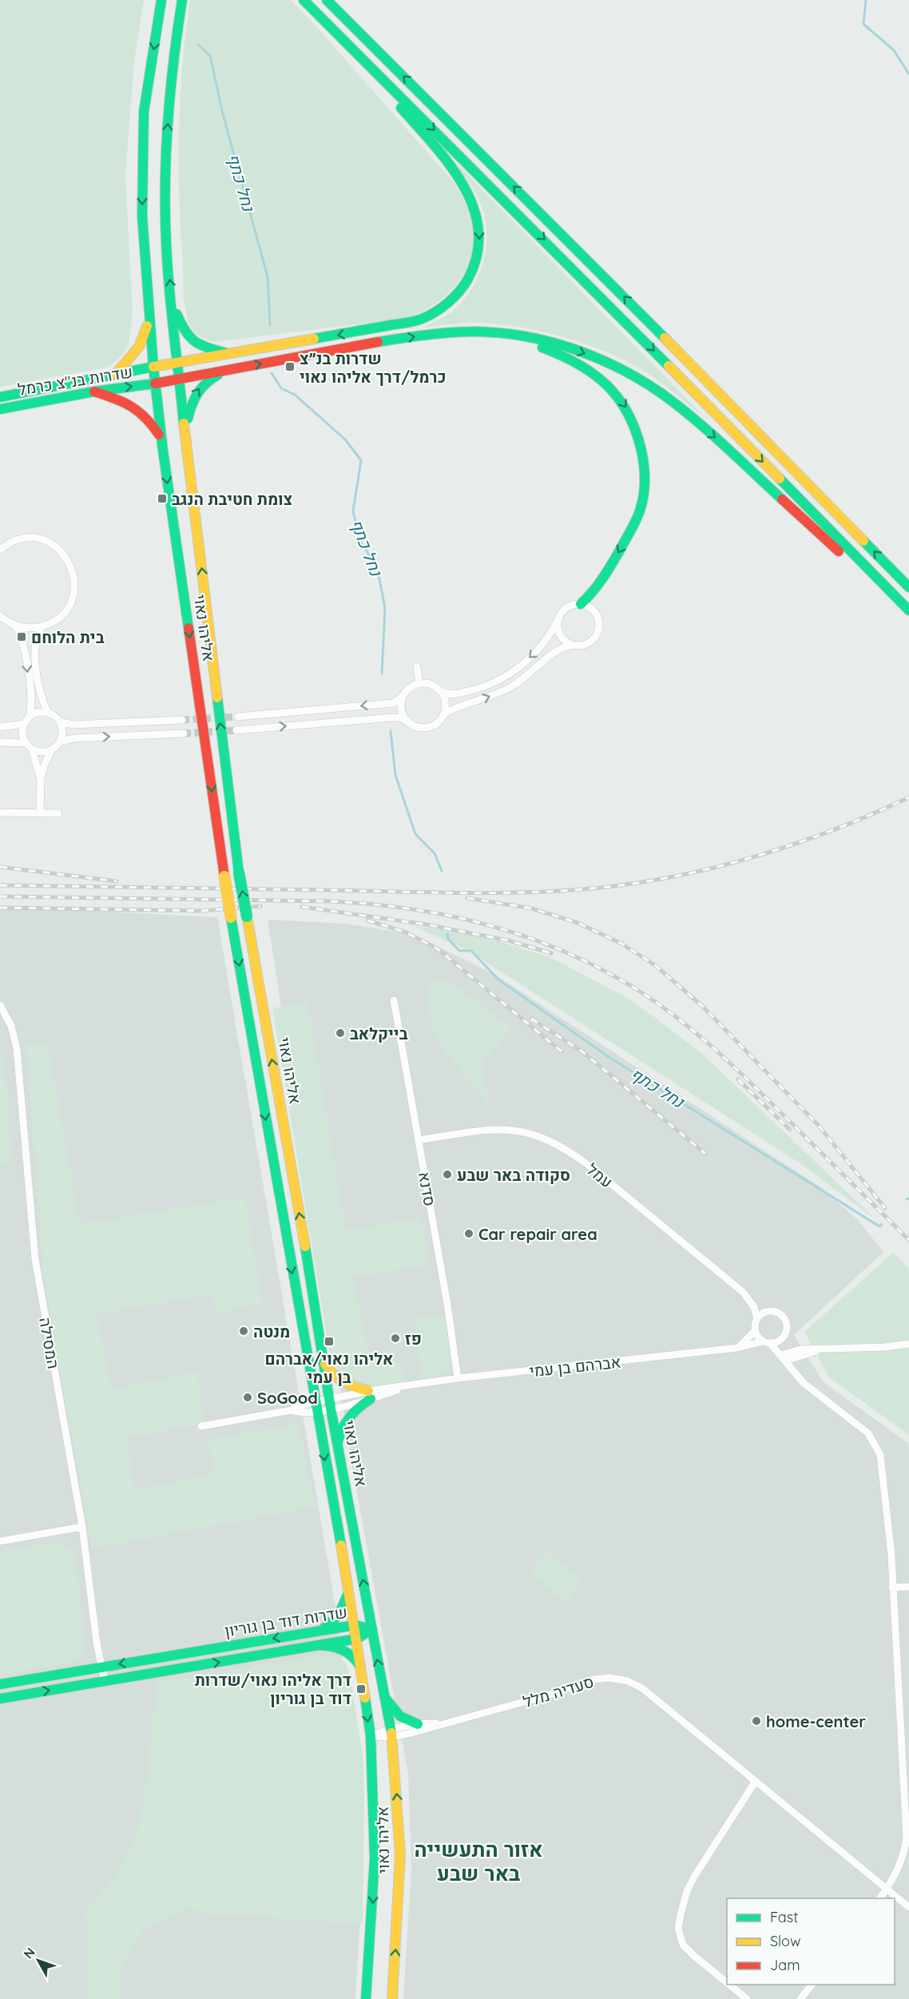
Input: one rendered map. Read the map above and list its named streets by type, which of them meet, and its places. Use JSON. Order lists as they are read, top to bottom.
{
  "streets": {
    "main road": ["שדרות בנ\"צ כרמל", "אליהו נאוי", "שדרות דוד בן גוריון"],
    "street": [
      "עמל",
      "סדנא",
      "המסילה",
      "אברהם בן עמי",
      "סעדיה מלל"
    ]
  },
  "crossings": [
    ["שדרות בנ\"צ כרמל", "אליהו נאוי"],
    ["אליהו נאוי", "אברהם בן עמי"],
    ["אליהו נאוי", "שדרות דוד בן גוריון"],
    ["אליהו נאוי", "סעדיה מלל"],
    ["עמל", "סדנא"],
    ["עמל", "אברהם בן עמי"],
    ["סדנא", "אברהם בן עמי"],
    ["המסילה", "שדרות דוד בן גוריון"]
  ],
  "districts": ["אזור התעשייה באר שבע"],
  "water": ["נחל כתף"],
  "places": {
    "transit": [
      "שדרות בנ״צ כרמל/דרך אליהו נאוי",
      "צומת חטיבת הנגב",
      "בית הלוחם",
      "אליהו נאוי/אברהם בן עמי",
      "דרך אליהו נאוי/שדרות דוד בן גוריון"
    ],
    "other": [
      "בייקלאב",
      "סקודה באר שבע",
      "Car repair area",
      "מנטה",
      "פז",
      "SoGood",
      "home-center"
    ]
  },
  "legend": ["Fast", "Slow", "Jam"],
  "north": "top left"
}
